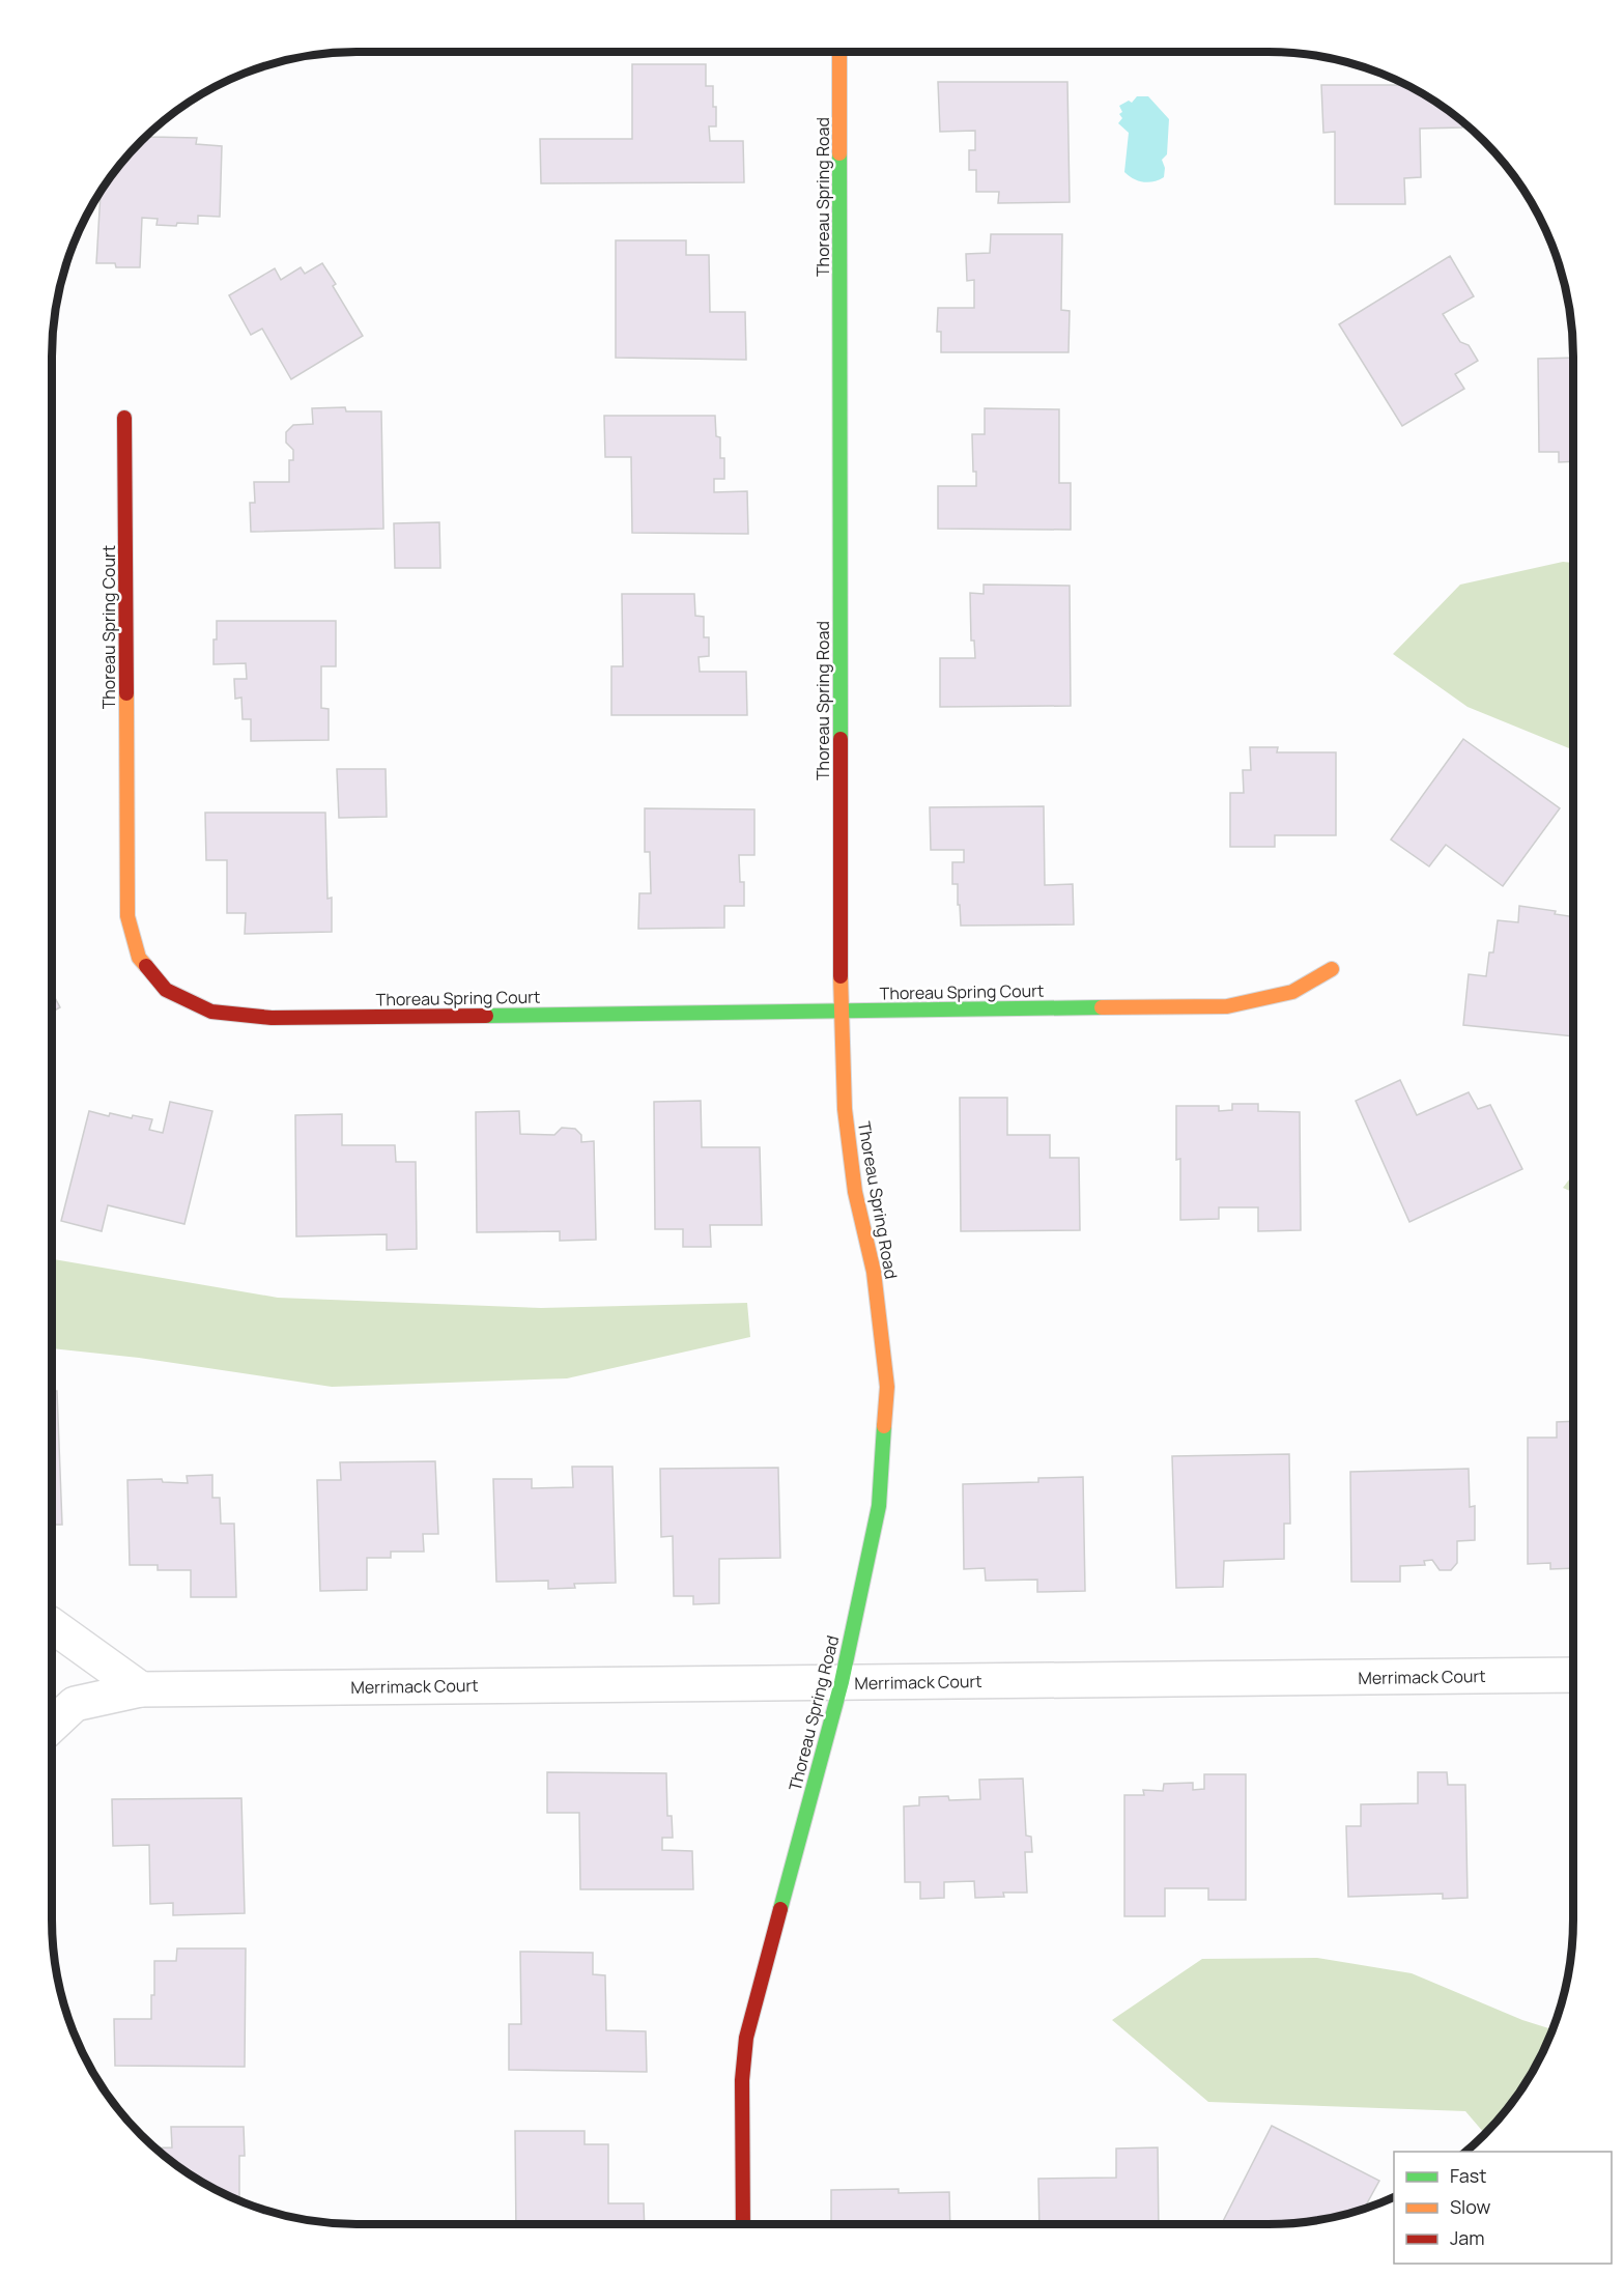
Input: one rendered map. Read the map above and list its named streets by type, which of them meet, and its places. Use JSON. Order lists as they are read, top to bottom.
{
  "streets": {
    "street": ["Thoreau Spring Road", "Thoreau Spring Court", "Merrimack Court"]
  },
  "crossings": [
    ["Thoreau Spring Road", "Thoreau Spring Court"],
    ["Thoreau Spring Road", "Merrimack Court"]
  ],
  "legend": ["Fast", "Slow", "Jam"]
}
